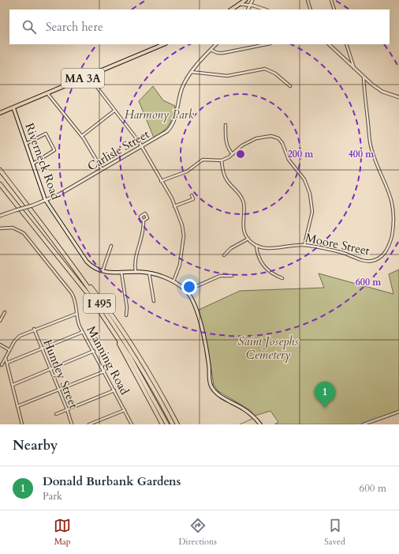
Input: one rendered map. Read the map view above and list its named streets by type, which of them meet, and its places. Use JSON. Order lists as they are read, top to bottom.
{
  "streets": {
    "highway": ["I 495"],
    "main road": ["MA 3A", "Riverneck Road"],
    "street": [
      "Carlisle Street",
      "Moore Street",
      "Manning Road",
      "Huntley Street"
    ]
  },
  "crossings": [
    ["MA 3A", "Riverneck Road"],
    ["Carlisle Street", "Riverneck Road"]
  ],
  "parks": ["Harmony Park", "Saint Josephs Cemetery"],
  "page": {
    "search": "Search here",
    "pins": "1",
    "heading": "Nearby",
    "list": [
      {
        "mark": "1",
        "name": "Donald Burbank Gardens",
        "note": "Park",
        "value": "600 m"
      }
    ],
    "nav": ["Map", "Directions", "Saved"]
  },
  "rings": ["200 m", "400 m", "600 m"]
}
